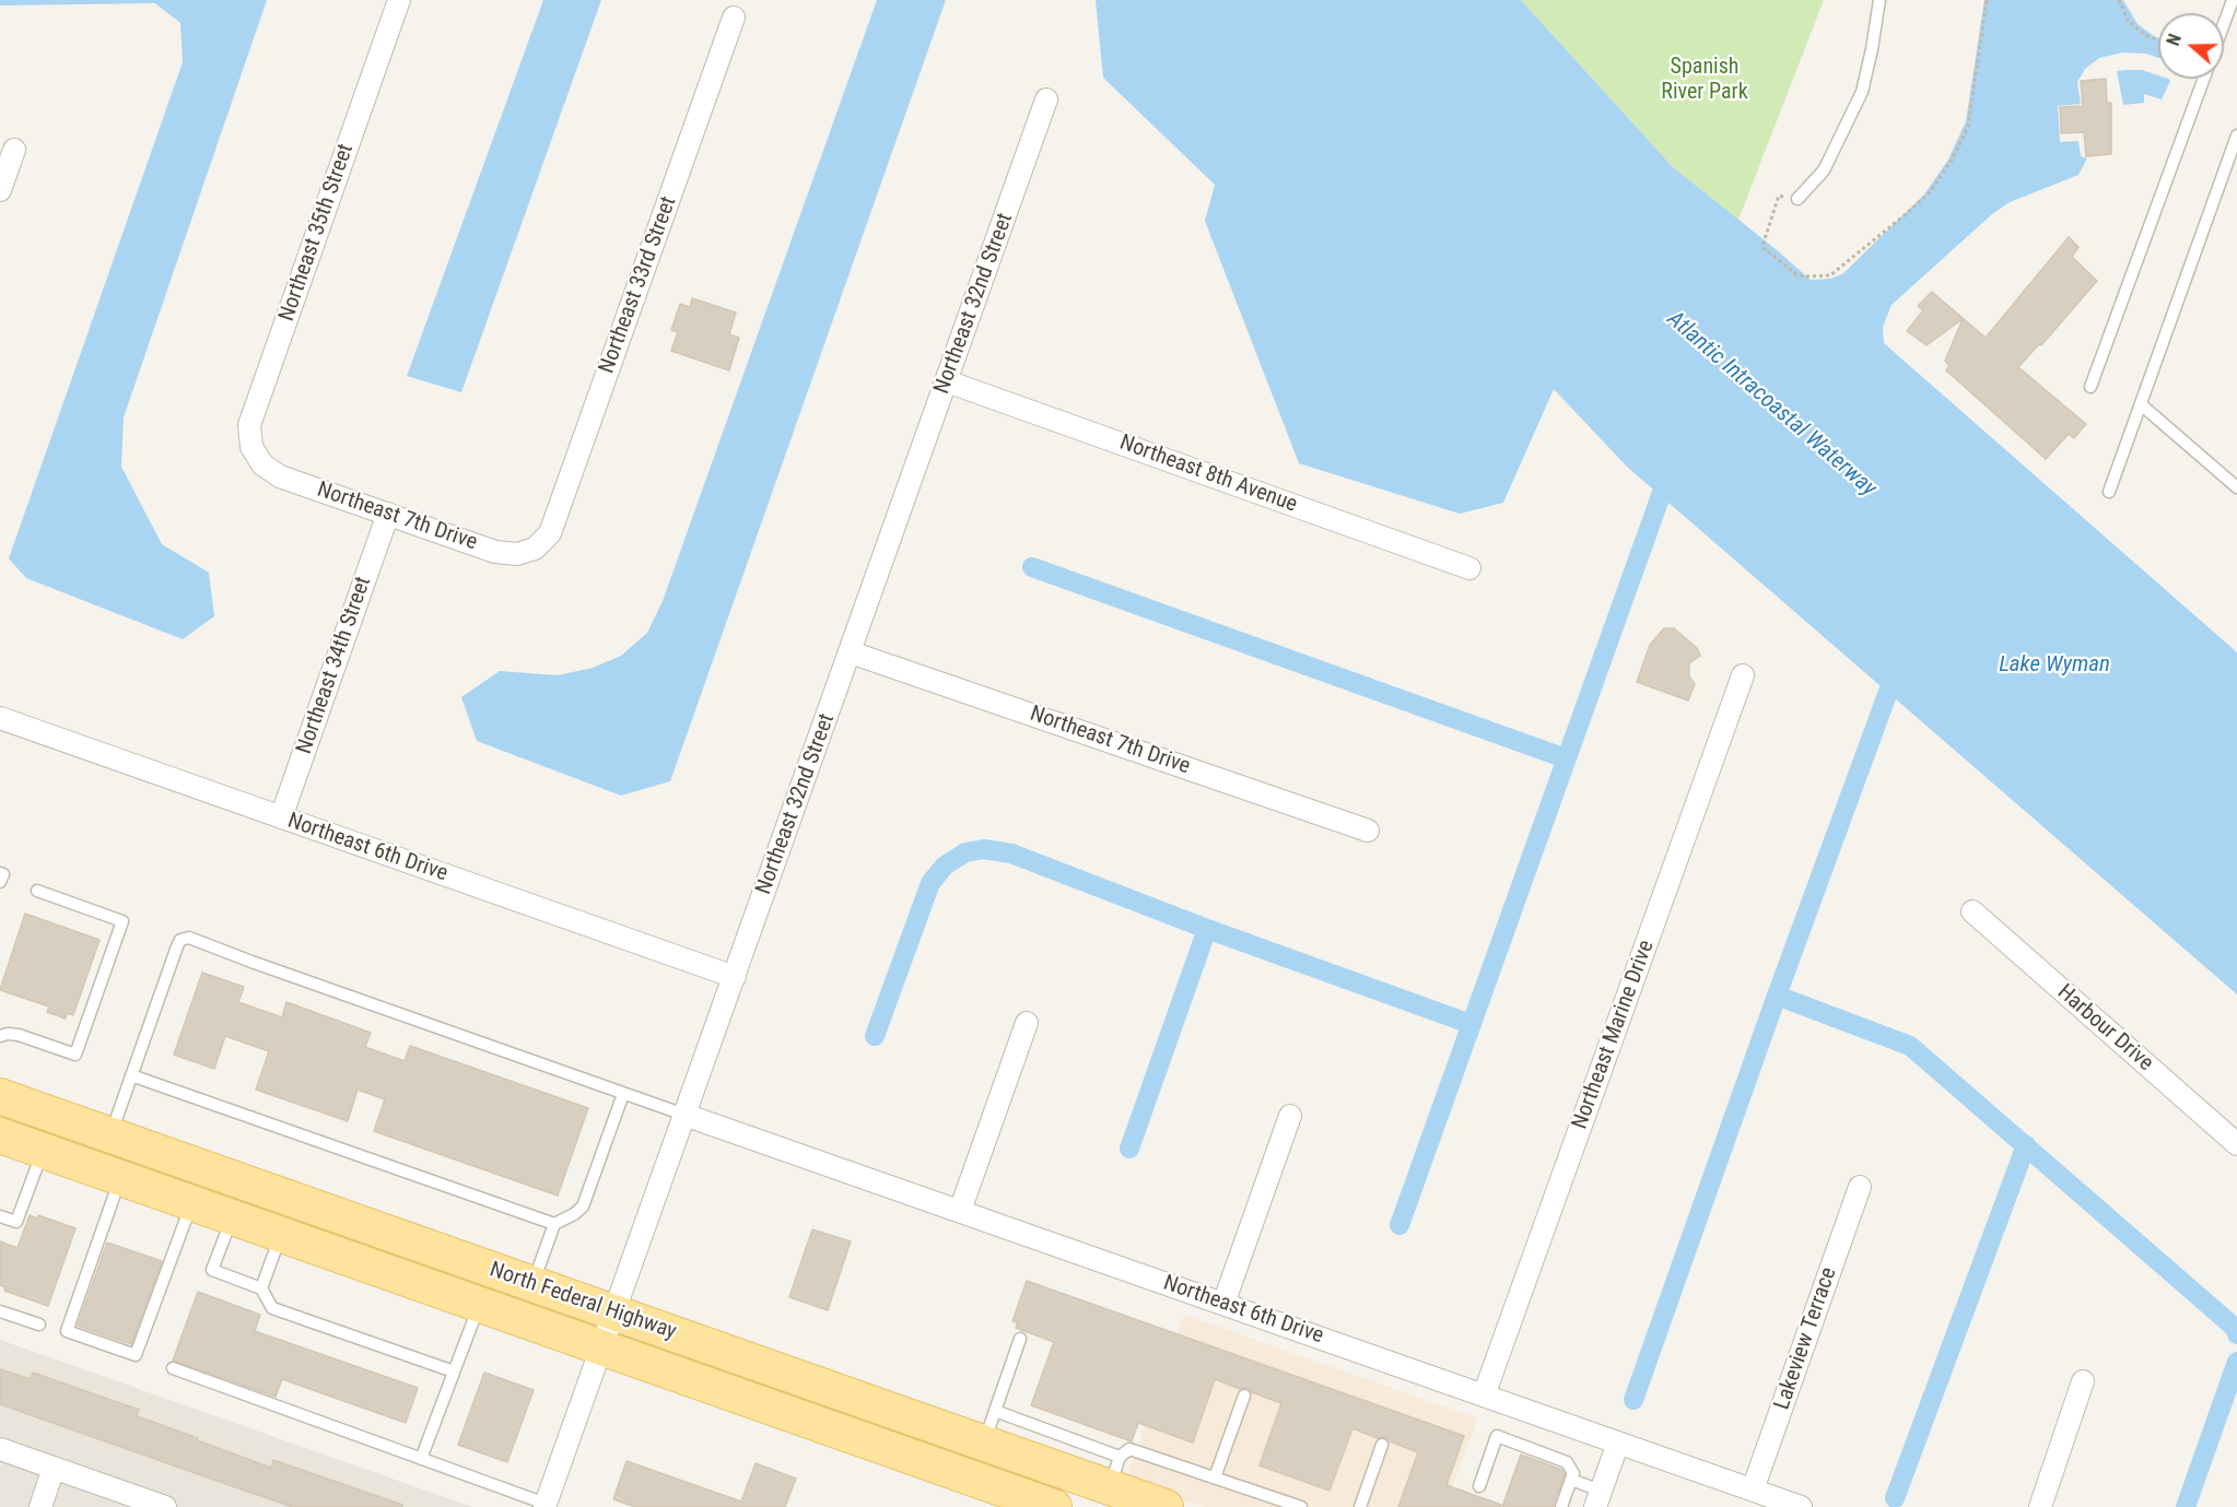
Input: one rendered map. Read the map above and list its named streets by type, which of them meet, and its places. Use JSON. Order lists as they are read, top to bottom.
{
  "streets": {
    "main road": ["North Federal Highway"],
    "street": [
      "Northeast 35th Street",
      "Northeast 33rd Street",
      "Northeast 32nd Street",
      "Northeast 8th Avenue",
      "Northeast 7th Drive",
      "Northeast 34th Street",
      "Northeast 6th Drive",
      "Harbour Drive",
      "Northeast Marine Drive",
      "Lakeview Terrace"
    ]
  },
  "crossings": [
    ["Northeast 35th Street", "Northeast 7th Drive"],
    ["Northeast 33rd Street", "Northeast 7th Drive"],
    ["Northeast 32nd Street", "Northeast 8th Avenue"],
    ["Northeast 32nd Street", "Northeast 7th Drive"],
    ["Northeast 32nd Street", "Northeast 6th Drive"],
    ["Northeast 32nd Street", "North Federal Highway"],
    ["Northeast 7th Drive", "Northeast 34th Street"],
    ["Northeast 34th Street", "Northeast 6th Drive"],
    ["Northeast 6th Drive", "Northeast Marine Drive"],
    ["Northeast 6th Drive", "Lakeview Terrace"]
  ],
  "water": ["Atlantic Intracoastal Waterway", "Lake Wyman"],
  "parks": ["Spanish River Park"],
  "north": "left"
}
